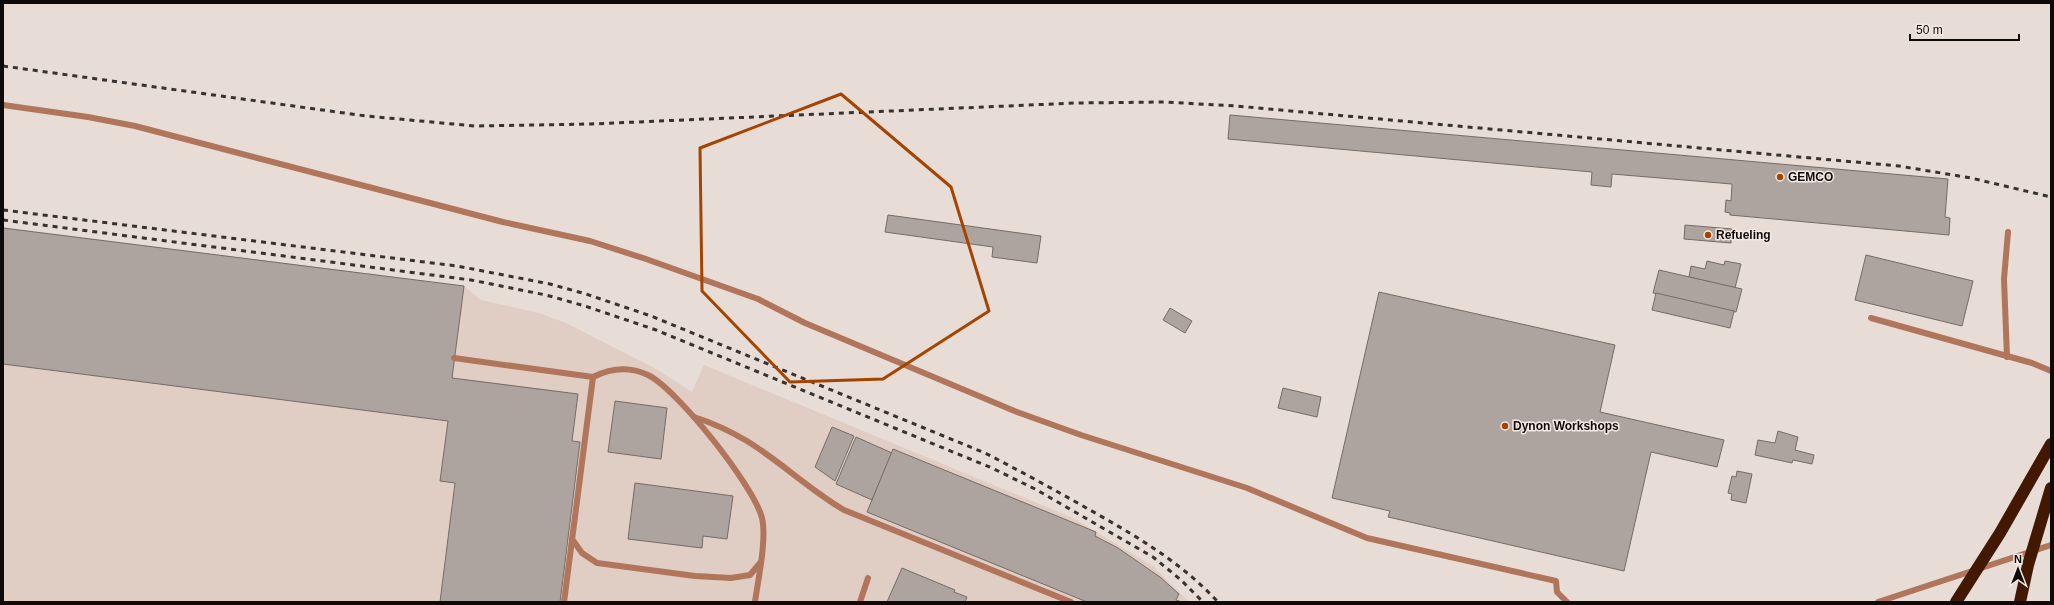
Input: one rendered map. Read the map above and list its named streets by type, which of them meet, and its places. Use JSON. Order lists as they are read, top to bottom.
{
  "places": ["GEMCO", "Refueling", "Dynon Workshops"],
  "scale_bar": "50 m",
  "north": "top"
}
